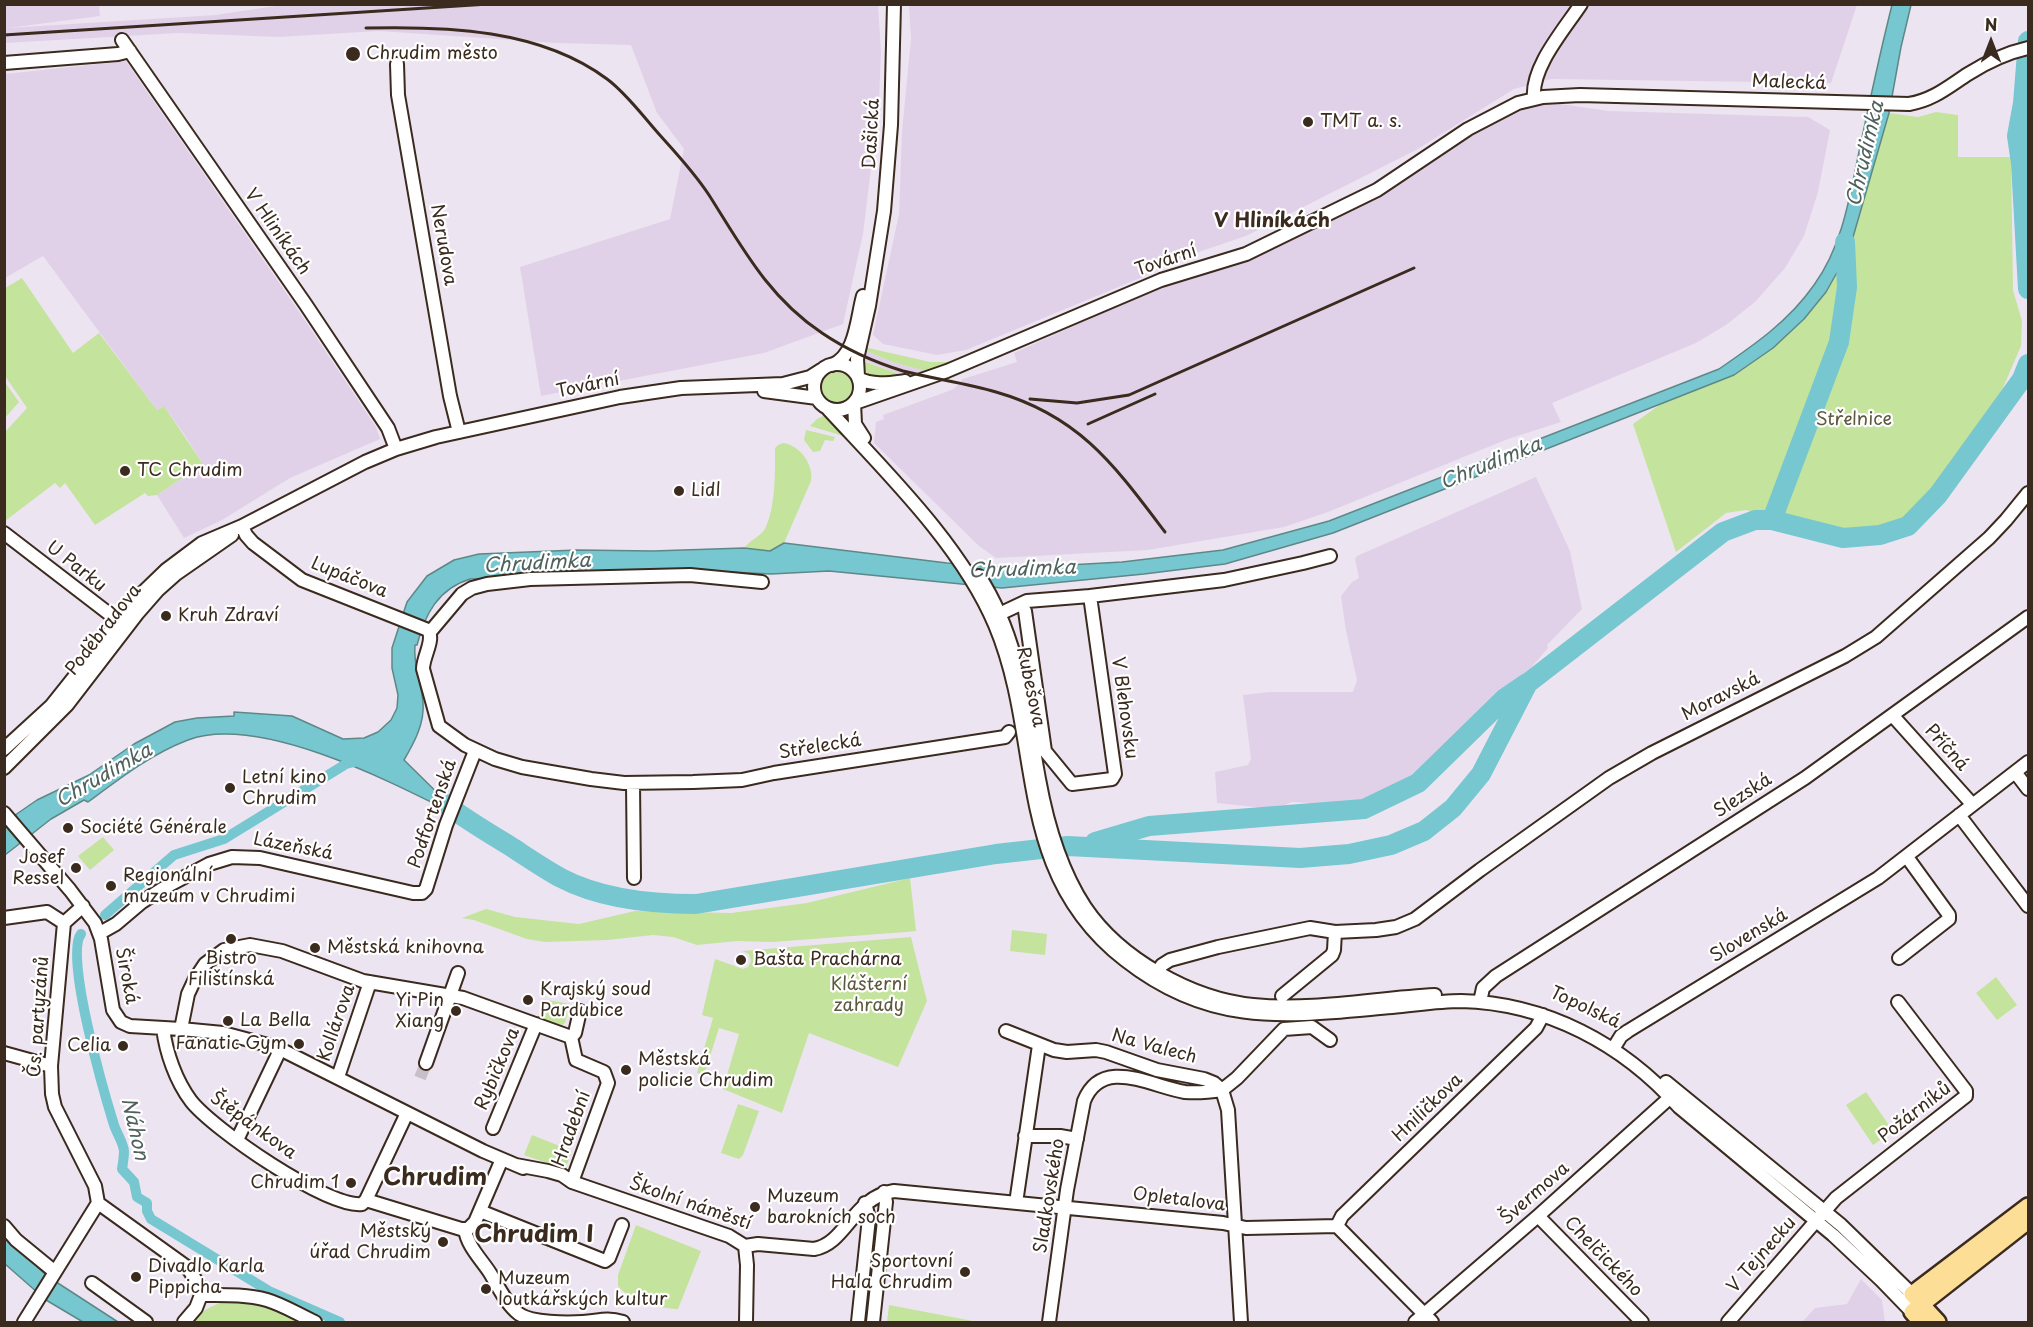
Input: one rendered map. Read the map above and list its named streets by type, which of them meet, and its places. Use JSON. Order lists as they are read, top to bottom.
{
  "streets": {
    "street": [
      "Malecká",
      "Dašická",
      "V Hliníkách",
      "Nerudova",
      "Tovární",
      "U Parku",
      "Lupáčova",
      "Poděbradova",
      "Rubešova",
      "Moravská",
      "V Blehovsku",
      "Střelecká",
      "Příčná",
      "Slezská",
      "Podfortenská",
      "Lázeňská",
      "Slovenská",
      "Široká",
      "Topolská",
      "Čs. partyzánů",
      "Kollárova",
      "Na Valech",
      "Rybičkova",
      "Hniličkova",
      "Požárníků",
      "Štěpánkova",
      "Hradební",
      "Švermova",
      "Sladkovského",
      "Opletalova",
      "Školní náměstí",
      "V Tejnecku",
      "Chelčického"
    ]
  },
  "crossings": [
    ["Malecká", "Tovární"],
    ["Dašická", "Tovární"],
    ["Dašická", "Rubešova"],
    ["V Hliníkách", "Poděbradova"],
    ["Nerudova", "Tovární"],
    ["Nerudova", "Poděbradova"],
    ["Tovární", "Poděbradova"],
    ["Tovární", "Rubešova"],
    ["U Parku", "Poděbradova"],
    ["Lupáčova", "Poděbradova"],
    ["Lupáčova", "Střelecká"],
    ["Rubešova", "Topolská"],
    ["Střelecká", "Podfortenská"],
    ["Příčná", "Slezská"],
    ["Příčná", "Slovenská"],
    ["Slezská", "Topolská"],
    ["Podfortenská", "Lázeňská"],
    ["Lázeňská", "Široká"],
    ["Slovenská", "Topolská"],
    ["Široká", "Kollárova"],
    ["Široká", "Štěpánkova"],
    ["Široká", "Školní náměstí"],
    ["Topolská", "Hniličkova"],
    ["Topolská", "Požárníků"],
    ["Topolská", "Švermova"],
    ["Topolská", "V Tejnecku"],
    ["Na Valech", "Sladkovského"],
    ["Hniličkova", "Opletalova"],
    ["Požárníků", "V Tejnecku"],
    ["Hradební", "Školní náměstí"],
    ["Švermova", "Chelčického"],
    ["Sladkovského", "Opletalova"],
    ["Opletalova", "Školní náměstí"]
  ],
  "districts": ["V Hliníkách", "Chrudim", "Chrudim I"],
  "water": ["Chrudimka", "Náhon"],
  "parks": ["Střelnice", "Klášterní zahrady"],
  "places": [
    "Chrudim město",
    "TMT a. s.",
    "TC Chrudim",
    "Lidl",
    "Kruh Zdraví",
    "Letní kino Chrudim",
    "Société Générale",
    "Josef Ressel",
    "Regionální muzeum v Chrudimi",
    "Bistro Filištínská",
    "Městská knihovna",
    "Bašta Prachárna",
    "Krajský soud Pardubice",
    "Yi Pin Xiang",
    "La Bella",
    "Fanatic Gym",
    "Celia",
    "Městská policie Chrudim",
    "Chrudim 1",
    "Muzeum barokních soch",
    "Městský úřad Chrudim",
    "Sportovní Hala Chrudim",
    "Divadlo Karla Pippicha",
    "Muzeum loutkářských kultur"
  ],
  "north": "top"
}
